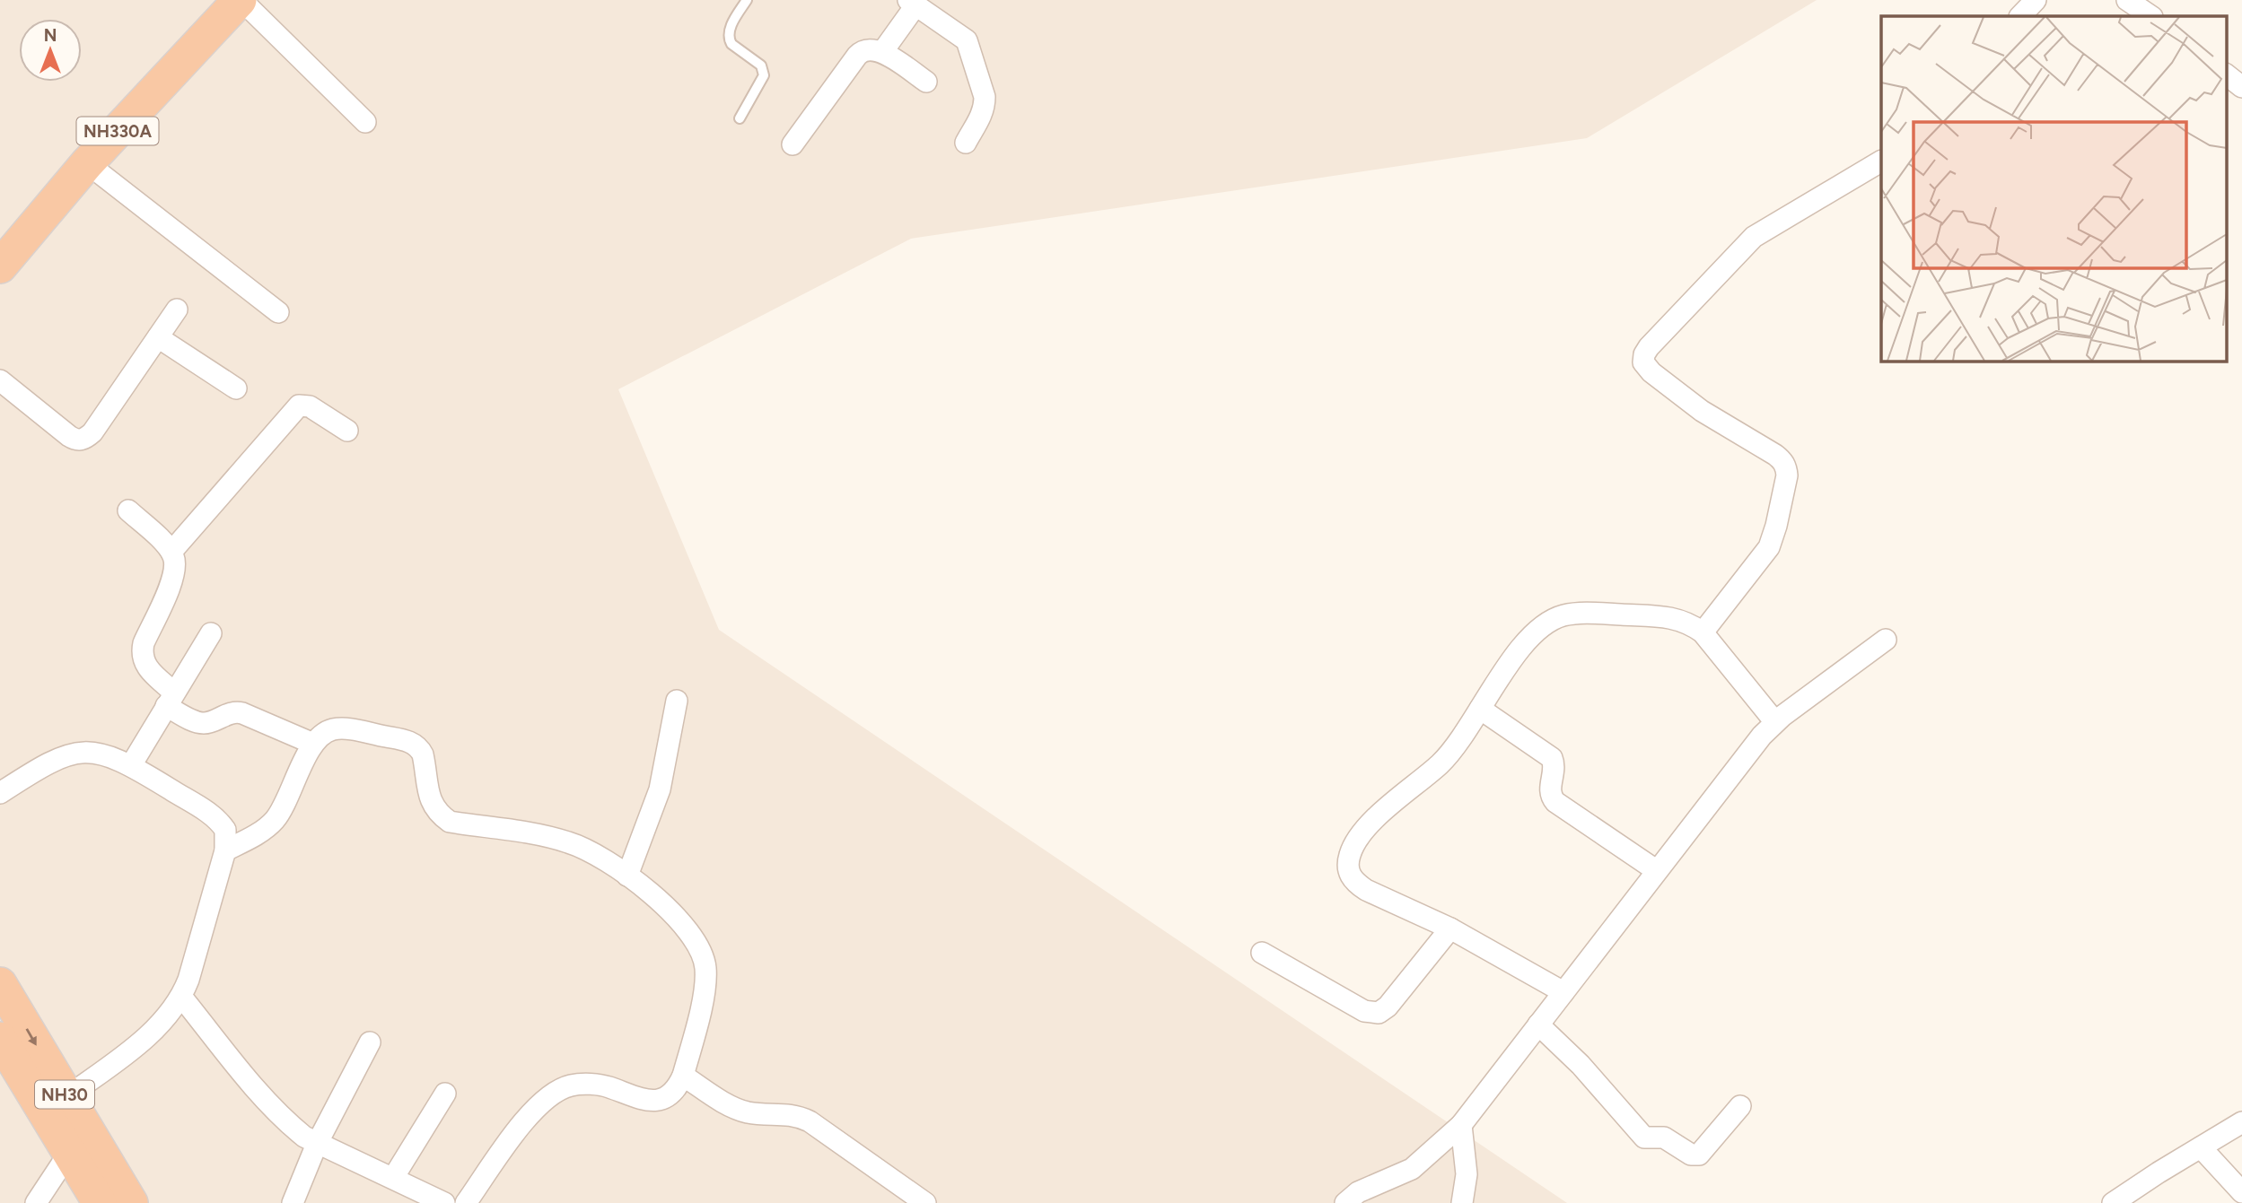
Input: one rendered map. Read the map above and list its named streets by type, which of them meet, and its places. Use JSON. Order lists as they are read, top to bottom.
{
  "streets": {
    "highway": ["NH330A", "NH30"]
  },
  "north": "top"
}
